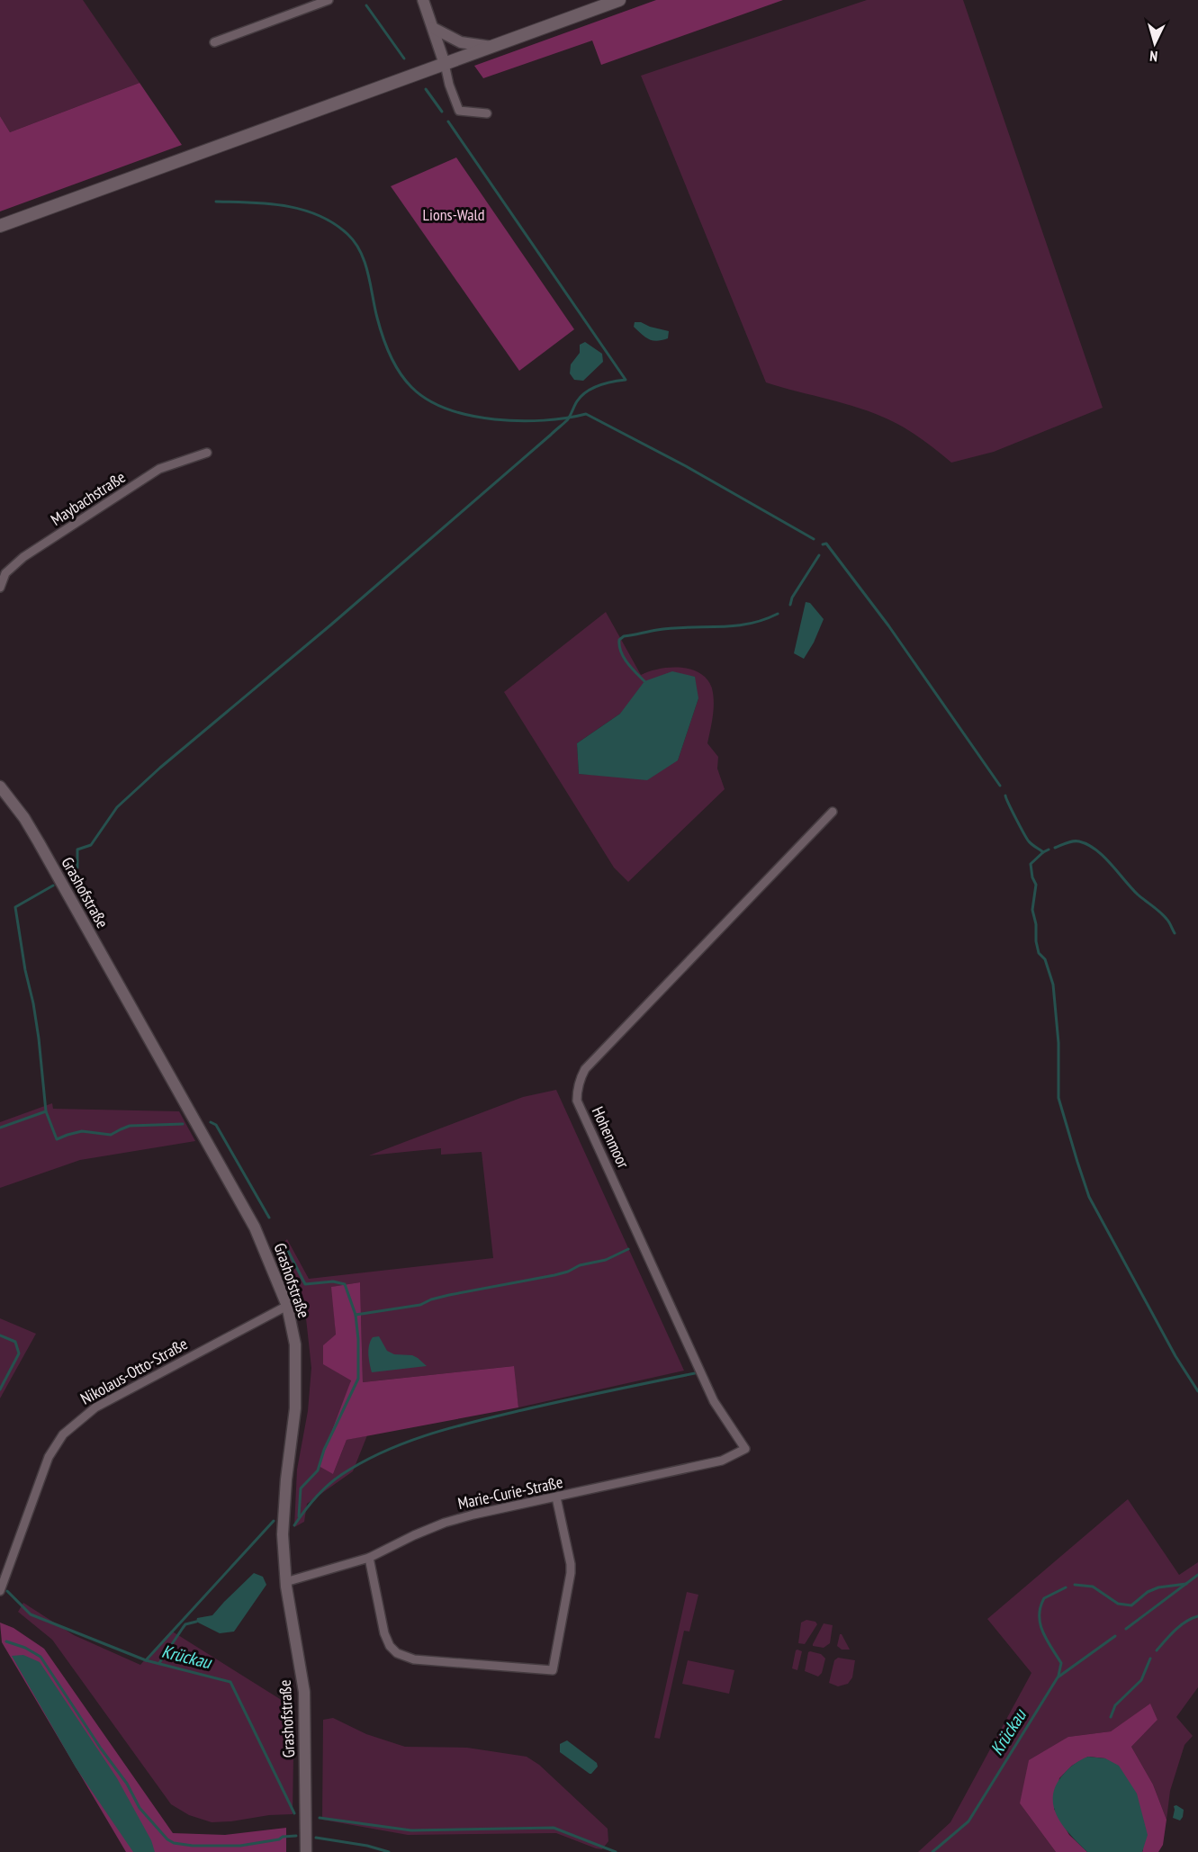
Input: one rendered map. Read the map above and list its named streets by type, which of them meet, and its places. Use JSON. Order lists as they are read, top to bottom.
{
  "streets": {
    "street": [
      "Maybachstraße",
      "Grashofstraße",
      "Hohenmoor",
      "Nikolaus-Otto-Straße",
      "Marie-Curie-Straße"
    ]
  },
  "crossings": [
    ["Grashofstraße", "Nikolaus-Otto-Straße"],
    ["Grashofstraße", "Marie-Curie-Straße"],
    ["Hohenmoor", "Marie-Curie-Straße"]
  ],
  "water": ["Krückau"],
  "parks": ["Lions-Wald"],
  "north": "bottom"
}
